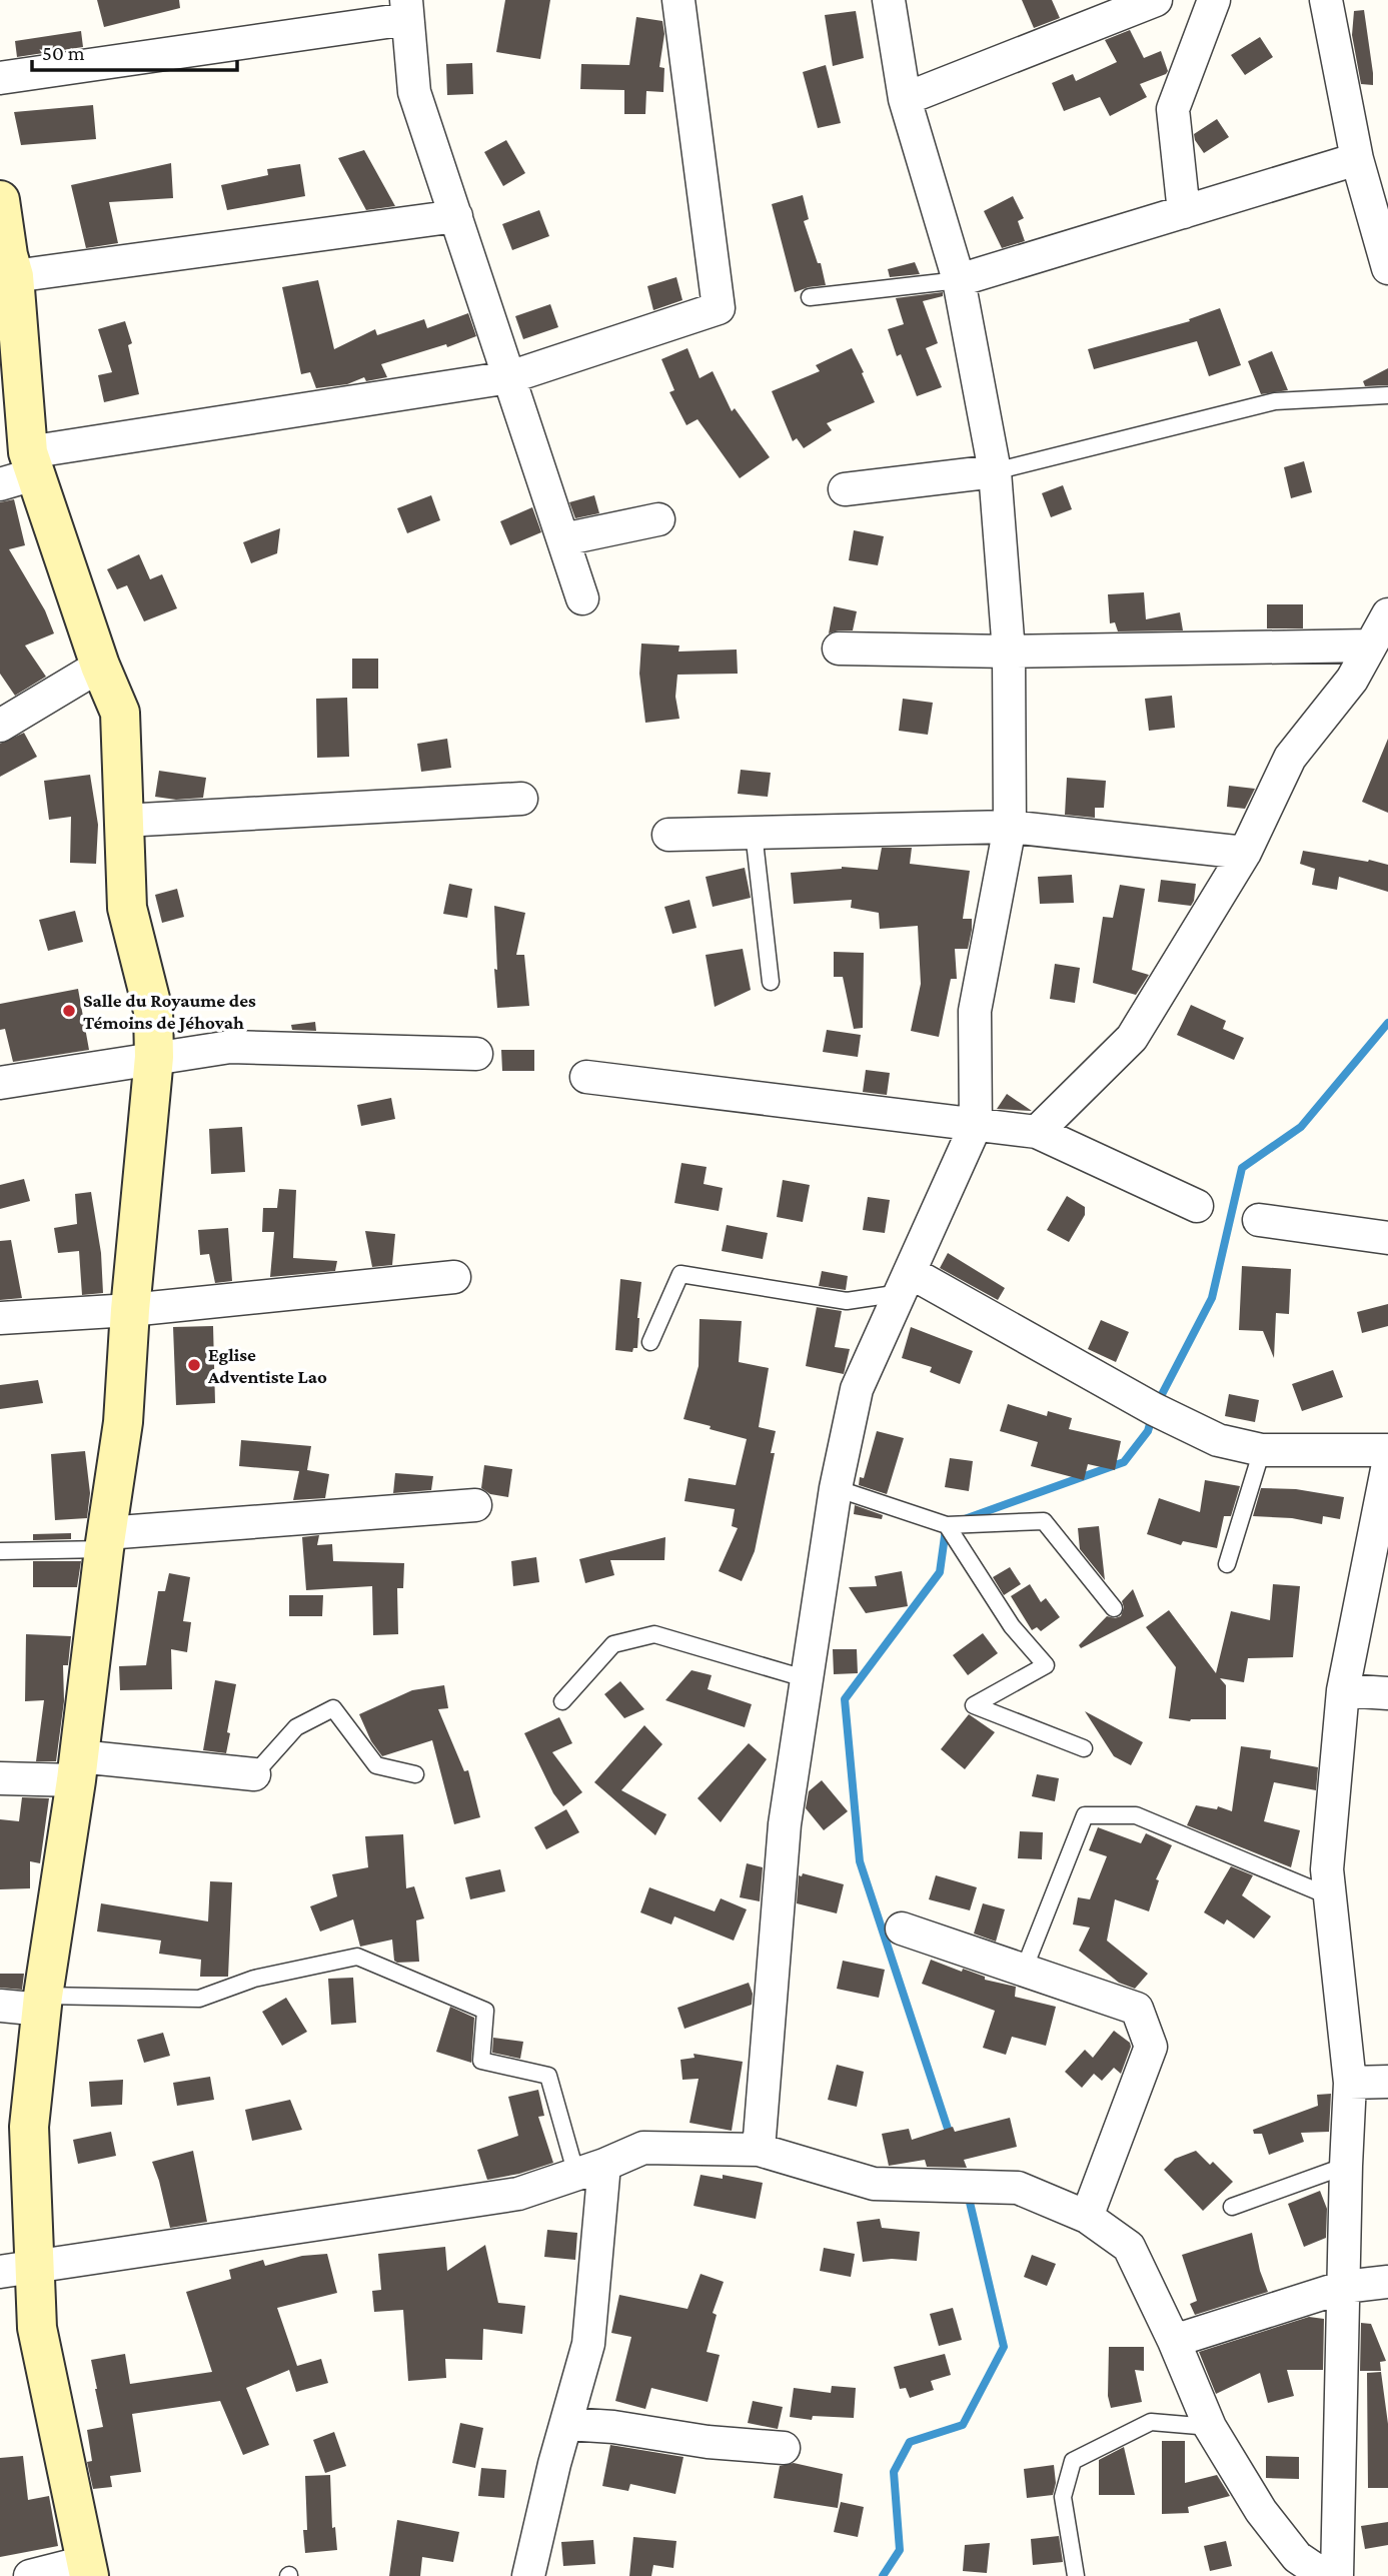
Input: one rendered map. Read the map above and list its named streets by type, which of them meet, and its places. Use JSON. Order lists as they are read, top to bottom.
{
  "places": ["Salle du Royaume des Témoins de Jéhovah", "Eglise Adventiste Lao"],
  "scale_bar": "50 m"
}
